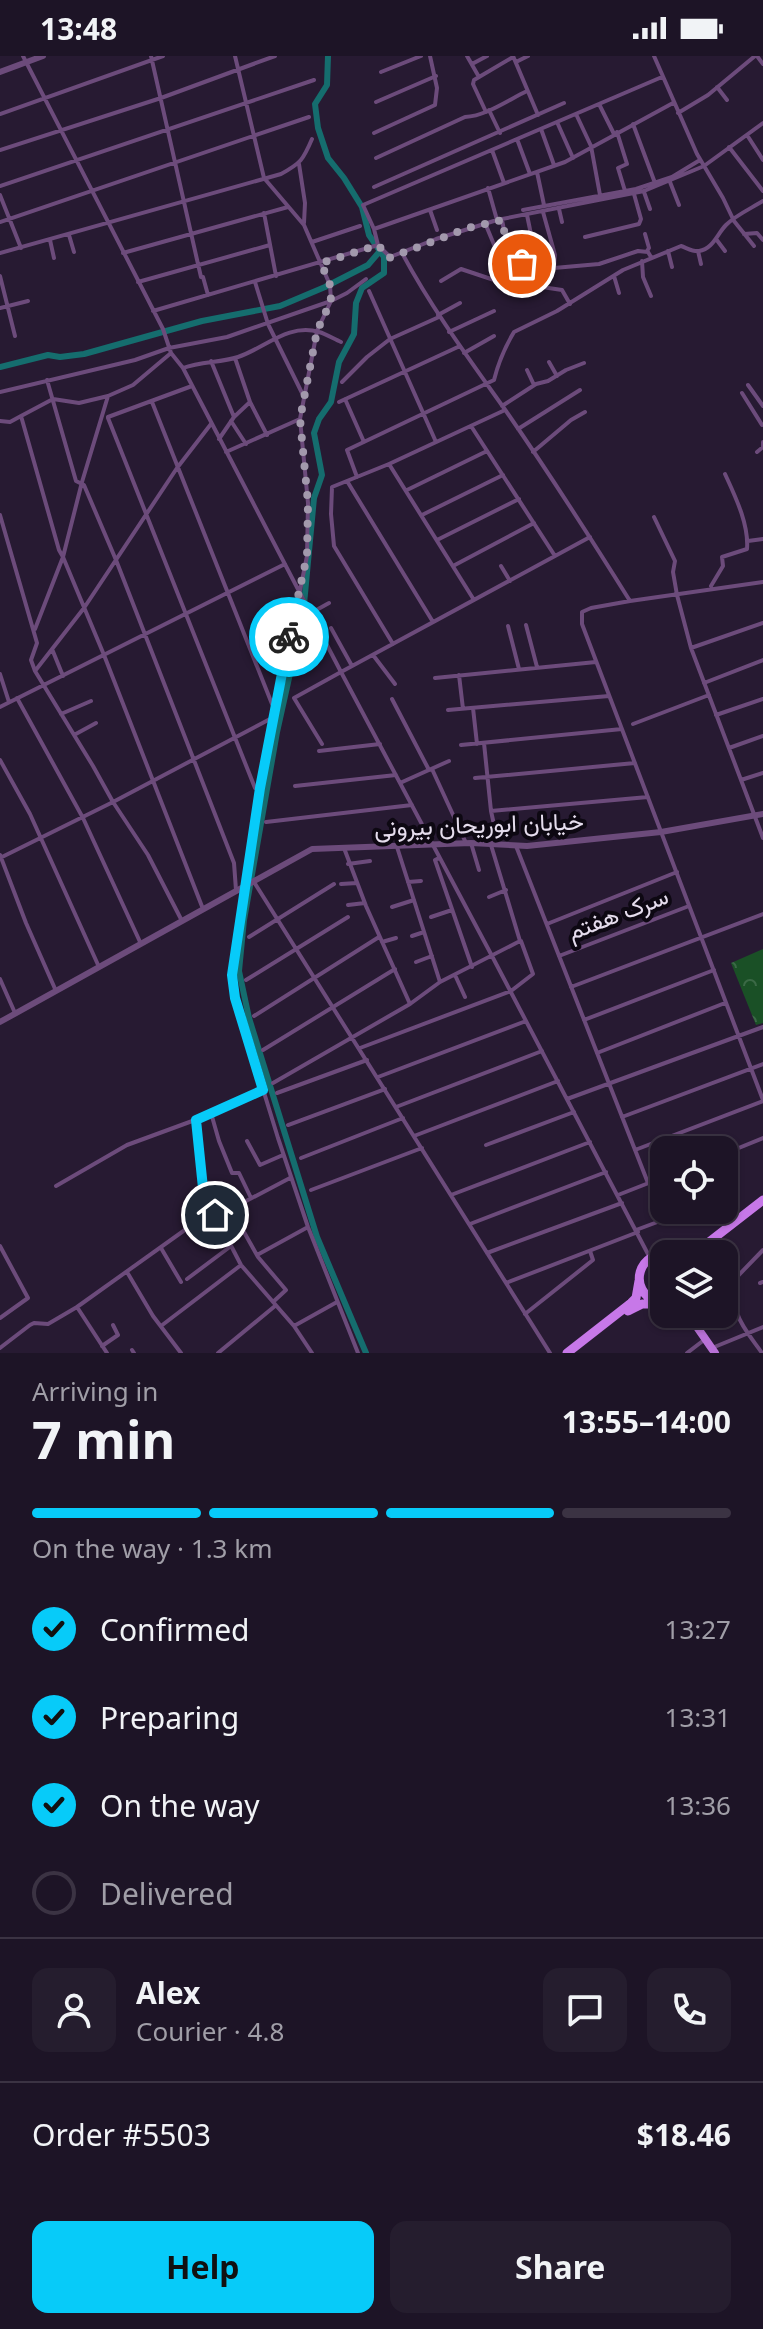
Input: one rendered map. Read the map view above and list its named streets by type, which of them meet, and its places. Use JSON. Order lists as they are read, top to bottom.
{
  "streets": {
    "street": ["خیابان ابوریحان بیرونی", "سرک هفتم"]
  },
  "page": {
    "status": "13:48",
    "heading": ["7 min", "Arriving in", "13:55–14:00"],
    "panel": [
      "Alex",
      "Courier · 4.8",
      "Order #5503",
      "$18.46"
    ],
    "bar": "On the way · 1.3 km",
    "list": [
      ["Confirmed", "13:27"],
      ["Preparing", "13:31"],
      ["On the way", "13:36"],
      "Delivered"
    ],
    "buttons": ["Help", "Share"]
  }
}
